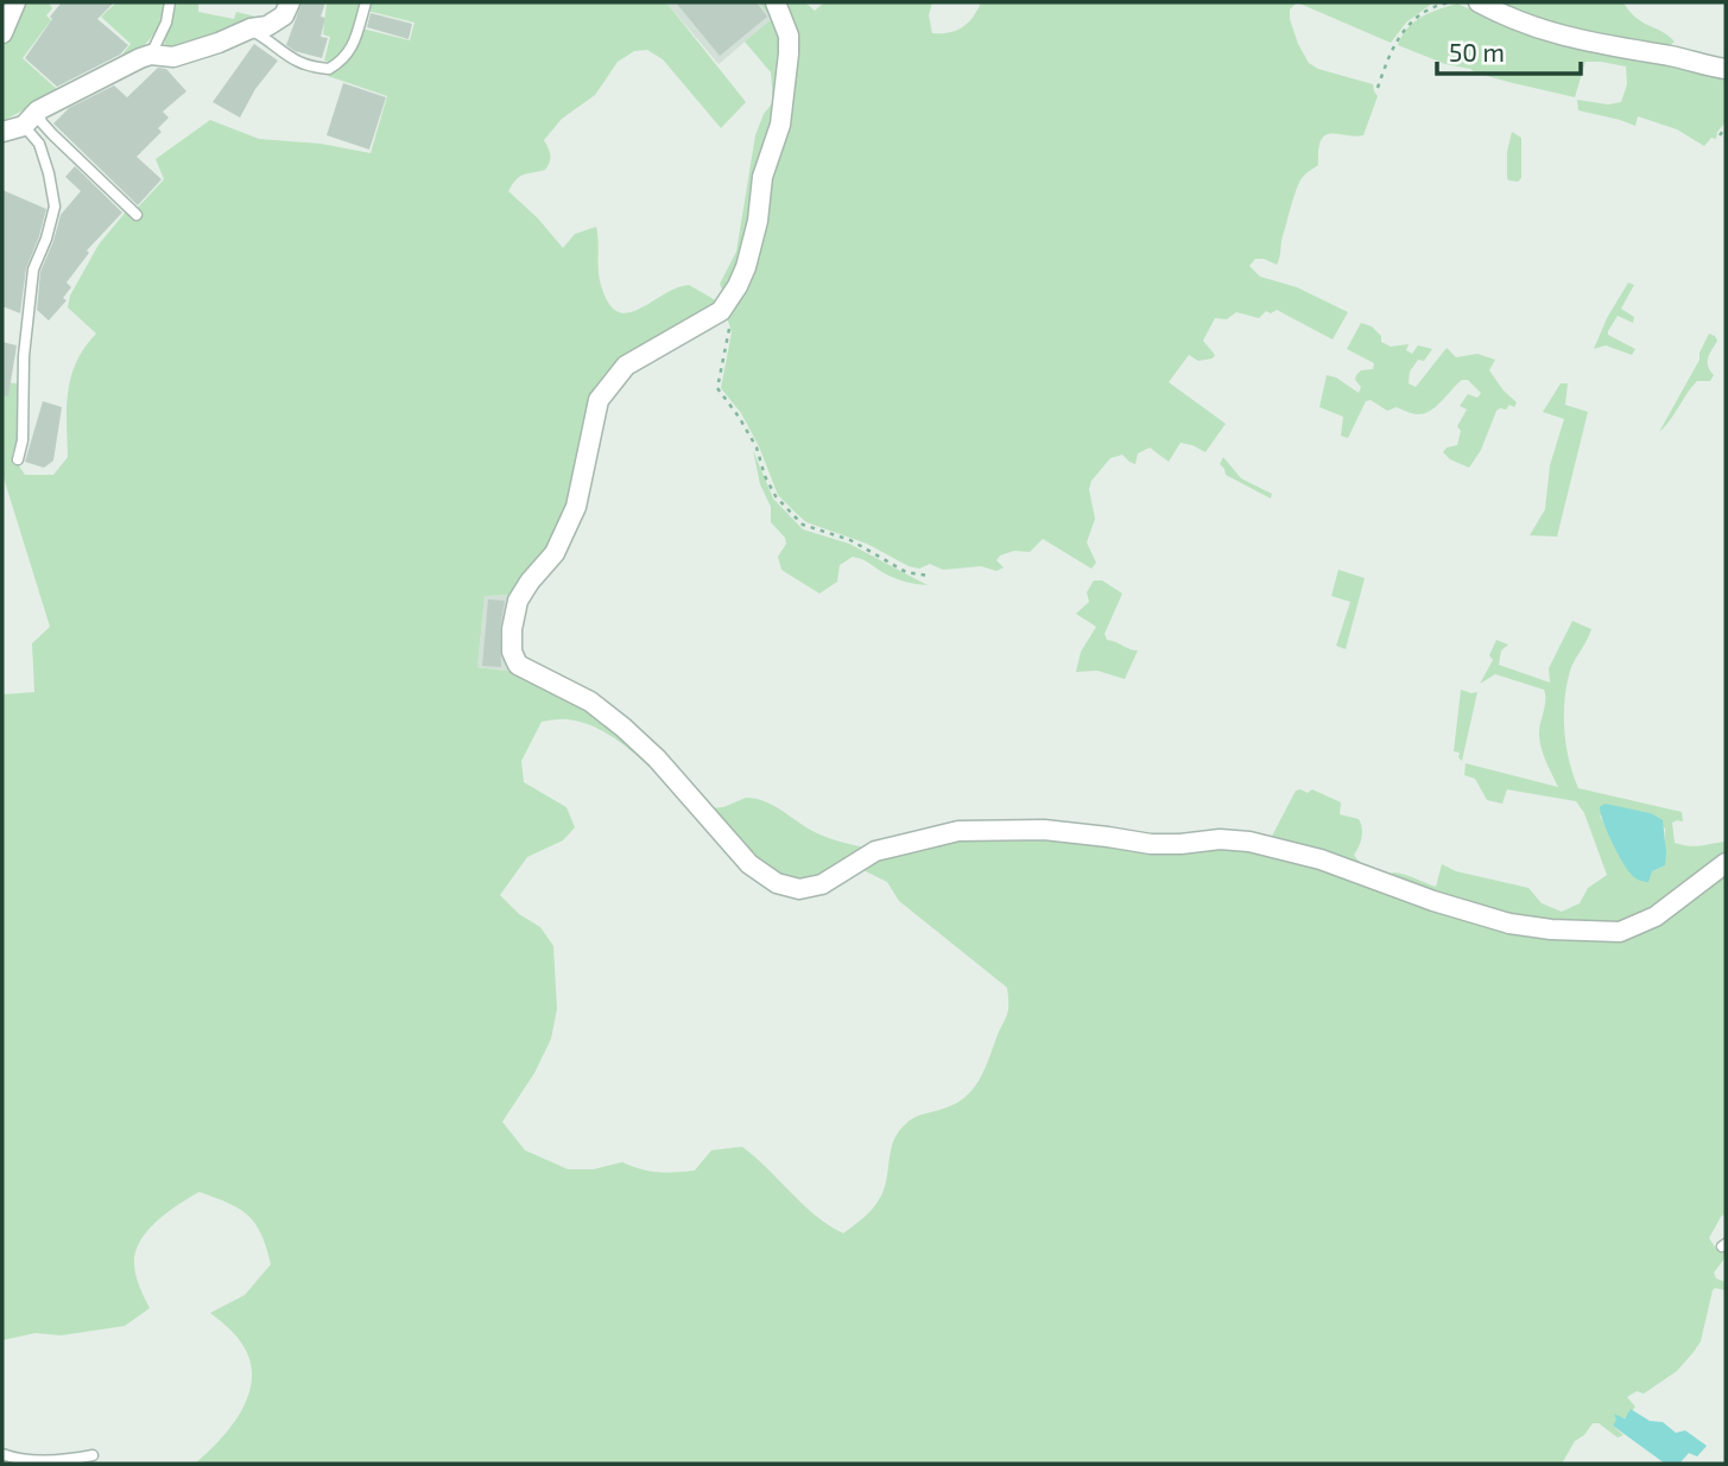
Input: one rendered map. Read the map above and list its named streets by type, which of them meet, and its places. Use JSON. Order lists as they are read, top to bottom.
{
  "scale_bar": "50 m"
}
